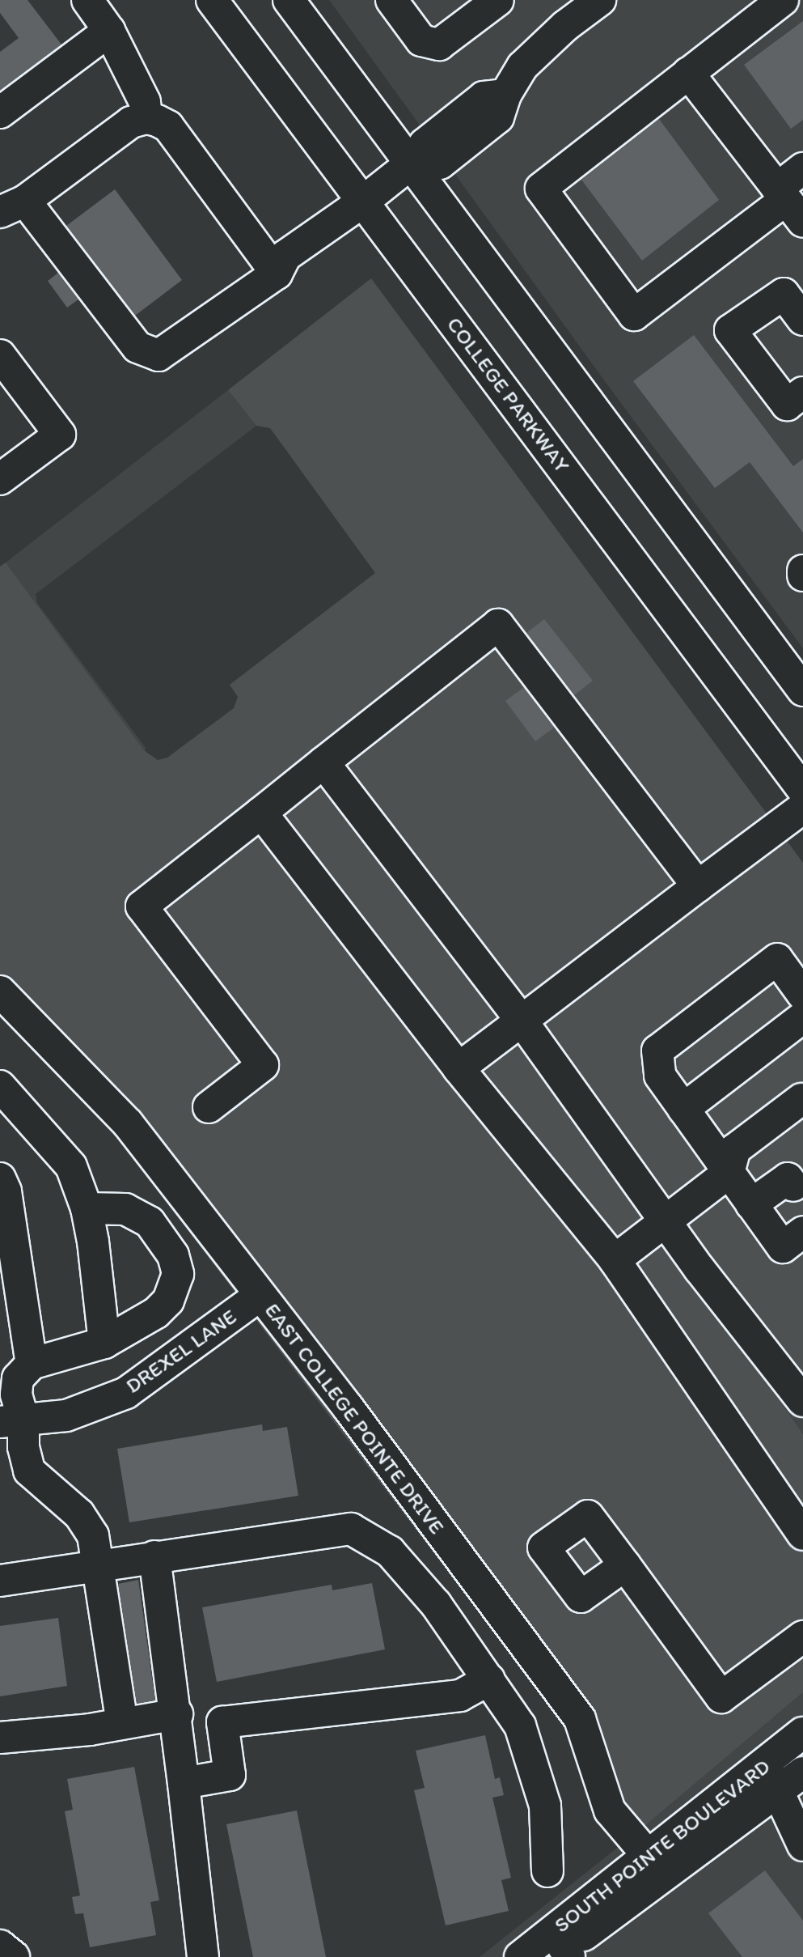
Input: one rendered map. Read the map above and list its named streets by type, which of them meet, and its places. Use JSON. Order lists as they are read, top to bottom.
{
  "streets": {
    "main road": [
      "COLLEGE PARKWAY",
      "DREXEL LANE",
      "EAST COLLEGE POINTE DRIVE",
      "SOUTH POINTE BOULEVARD"
    ]
  },
  "crossings": [
    ["DREXEL LANE", "EAST COLLEGE POINTE DRIVE"],
    ["EAST COLLEGE POINTE DRIVE", "SOUTH POINTE BOULEVARD"]
  ]
}
